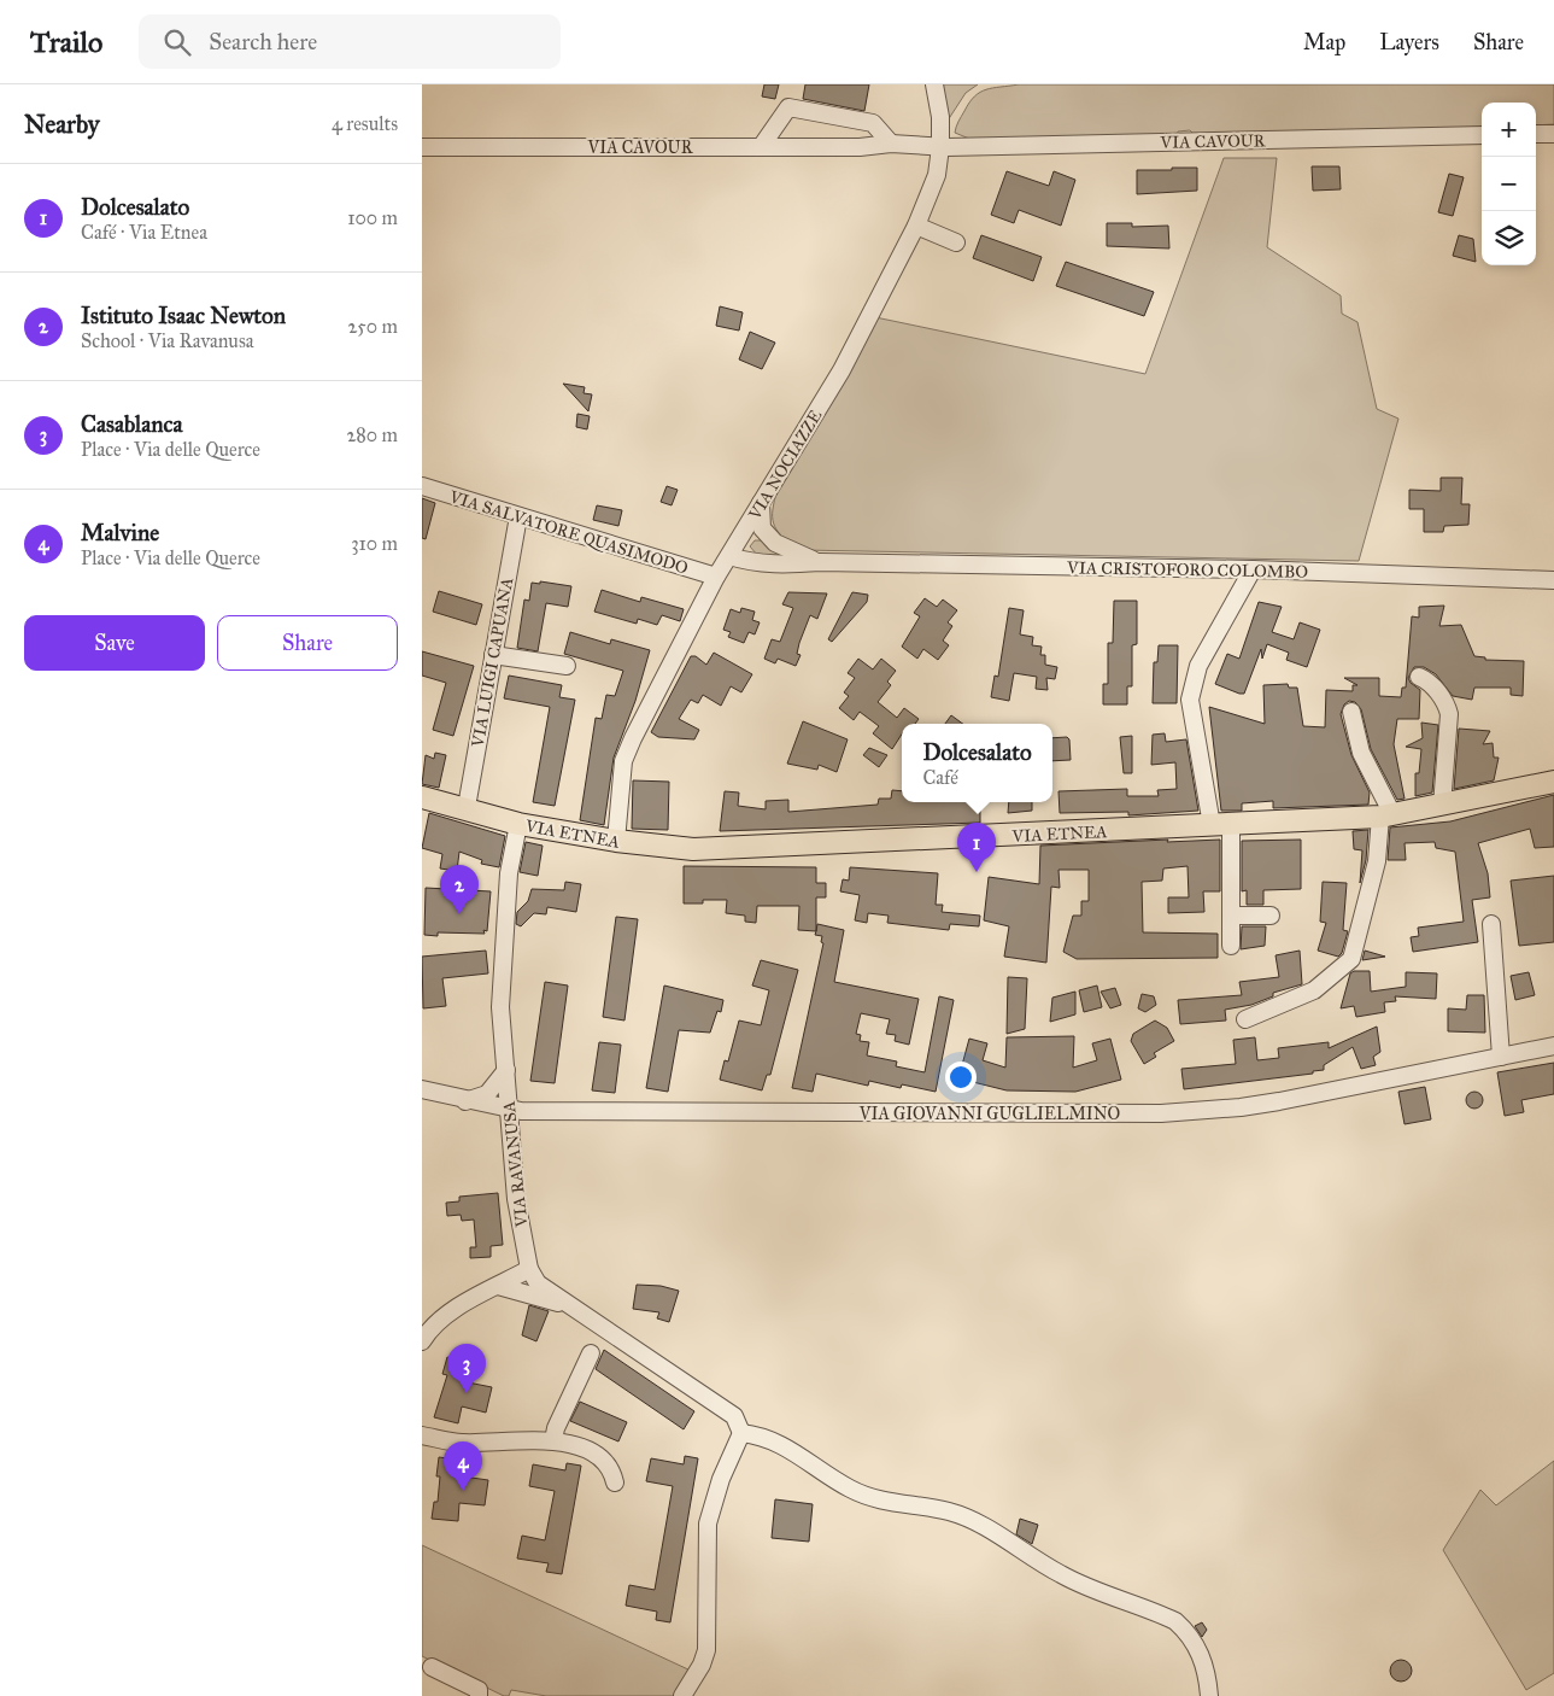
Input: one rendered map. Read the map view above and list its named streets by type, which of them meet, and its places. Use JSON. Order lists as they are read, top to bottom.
{
  "streets": {
    "main road": ["VIA ETNEA"],
    "street": [
      "VIA CAVOUR",
      "VIA NOCIAZZE",
      "VIA SALVATORE QUASIMODO",
      "VIA CRISTOFORO COLOMBO",
      "VIA LUIGI CAPUANA",
      "VIA GIOVANNI GUGLIELMINO",
      "VIA RAVANUSA"
    ]
  },
  "crossings": [
    ["VIA CAVOUR", "VIA NOCIAZZE"],
    ["VIA NOCIAZZE", "VIA SALVATORE QUASIMODO"],
    ["VIA NOCIAZZE", "VIA ETNEA"],
    ["VIA SALVATORE QUASIMODO", "VIA LUIGI CAPUANA"],
    ["VIA LUIGI CAPUANA", "VIA ETNEA"],
    ["VIA ETNEA", "VIA RAVANUSA"],
    ["VIA GIOVANNI GUGLIELMINO", "VIA RAVANUSA"]
  ],
  "page": {
    "header": "Trailo",
    "search": "Search here",
    "nav": ["Map", "Layers", "Share"],
    "heading": ["Nearby", "4 results"],
    "map_buttons": ["+", "−"],
    "list": [
      {
        "mark": "1",
        "name": "Dolcesalato",
        "note": "Café · Via Etnea",
        "value": "100 m"
      },
      {
        "mark": "2",
        "name": "Istituto Isaac Newton",
        "note": "School · Via Ravanusa",
        "value": "250 m"
      },
      {
        "mark": "3",
        "name": "Casablanca",
        "note": "Place · Via delle Querce",
        "value": "280 m"
      },
      {
        "mark": "4",
        "name": "Malvine",
        "note": "Place · Via delle Querce",
        "value": "310 m"
      }
    ],
    "buttons": ["Save", "Share"],
    "popup": ["Dolcesalato", "Café"],
    "pins": [
      "1",
      "2",
      "3",
      "4"
    ]
  }
}
